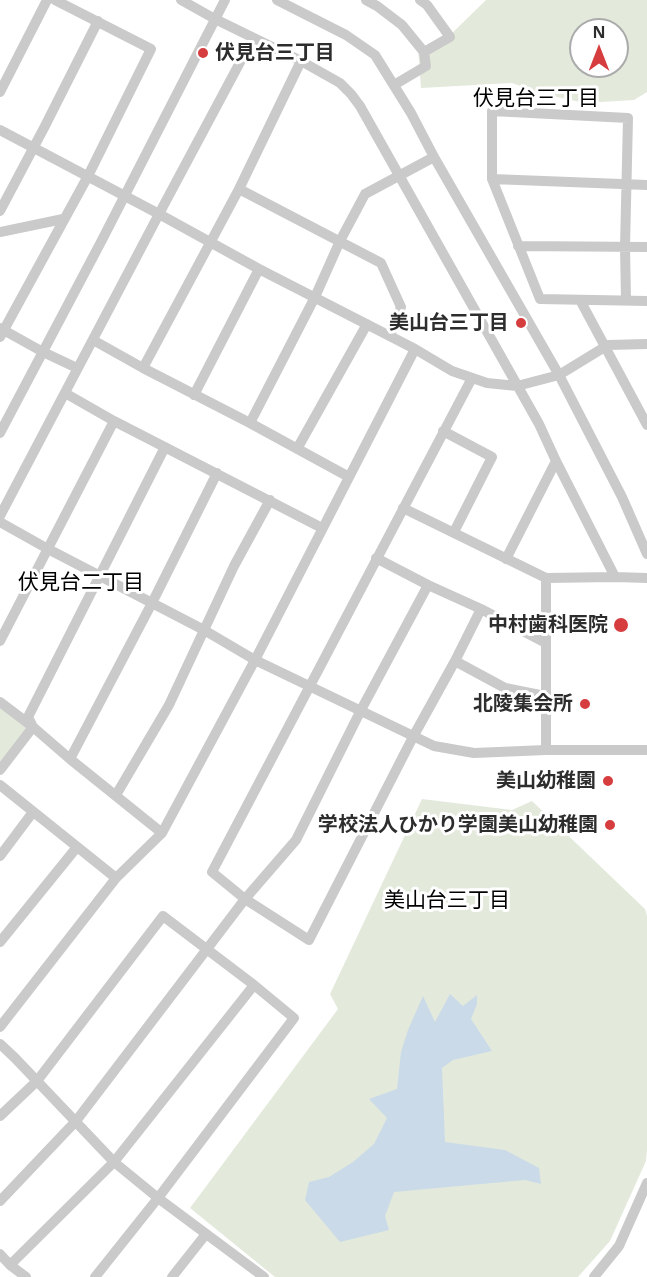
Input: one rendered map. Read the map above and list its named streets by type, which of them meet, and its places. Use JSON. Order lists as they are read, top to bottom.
{
  "districts": ["伏見台三丁目", "伏見台二丁目", "美山台三丁目"],
  "places": [
    "伏見台三丁目",
    "美山台三丁目",
    "中村歯科医院",
    "北陵集会所",
    "美山幼稚園",
    "学校法人ひかり学園美山幼稚園"
  ],
  "north": "top"
}
